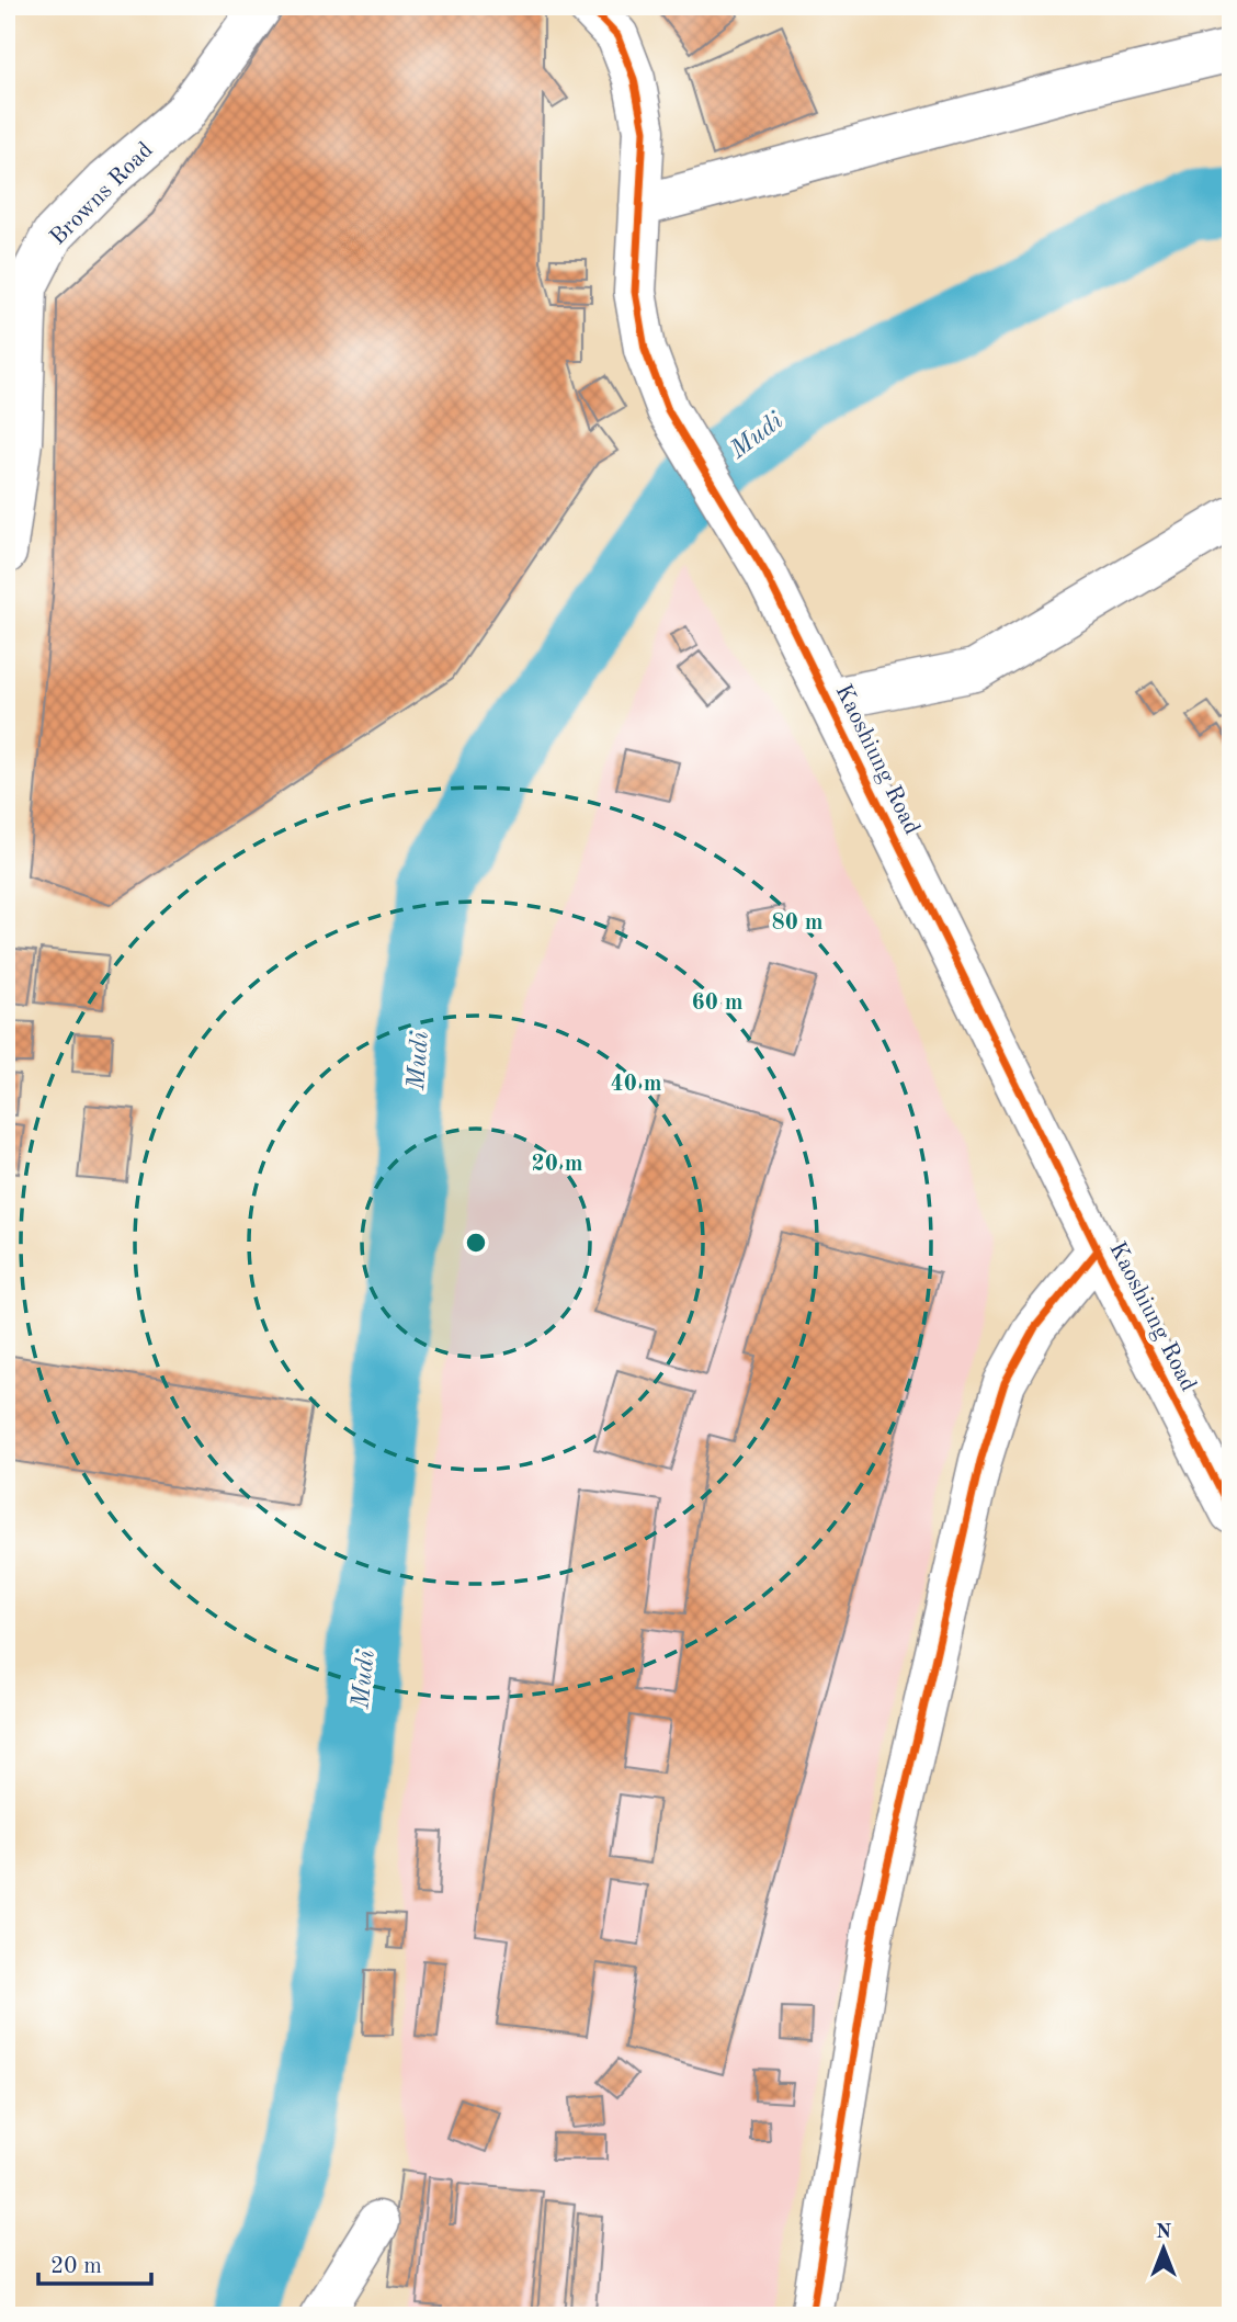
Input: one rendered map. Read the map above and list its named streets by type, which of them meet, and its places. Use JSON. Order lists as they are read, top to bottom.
{
  "streets": {
    "street": ["Browns Road", "Kaoshiung Road"]
  },
  "water": ["Mudi"],
  "scale_bar": "20 m",
  "north": "top",
  "rings": [
    "80 m",
    "60 m",
    "40 m",
    "20 m"
  ]
}
